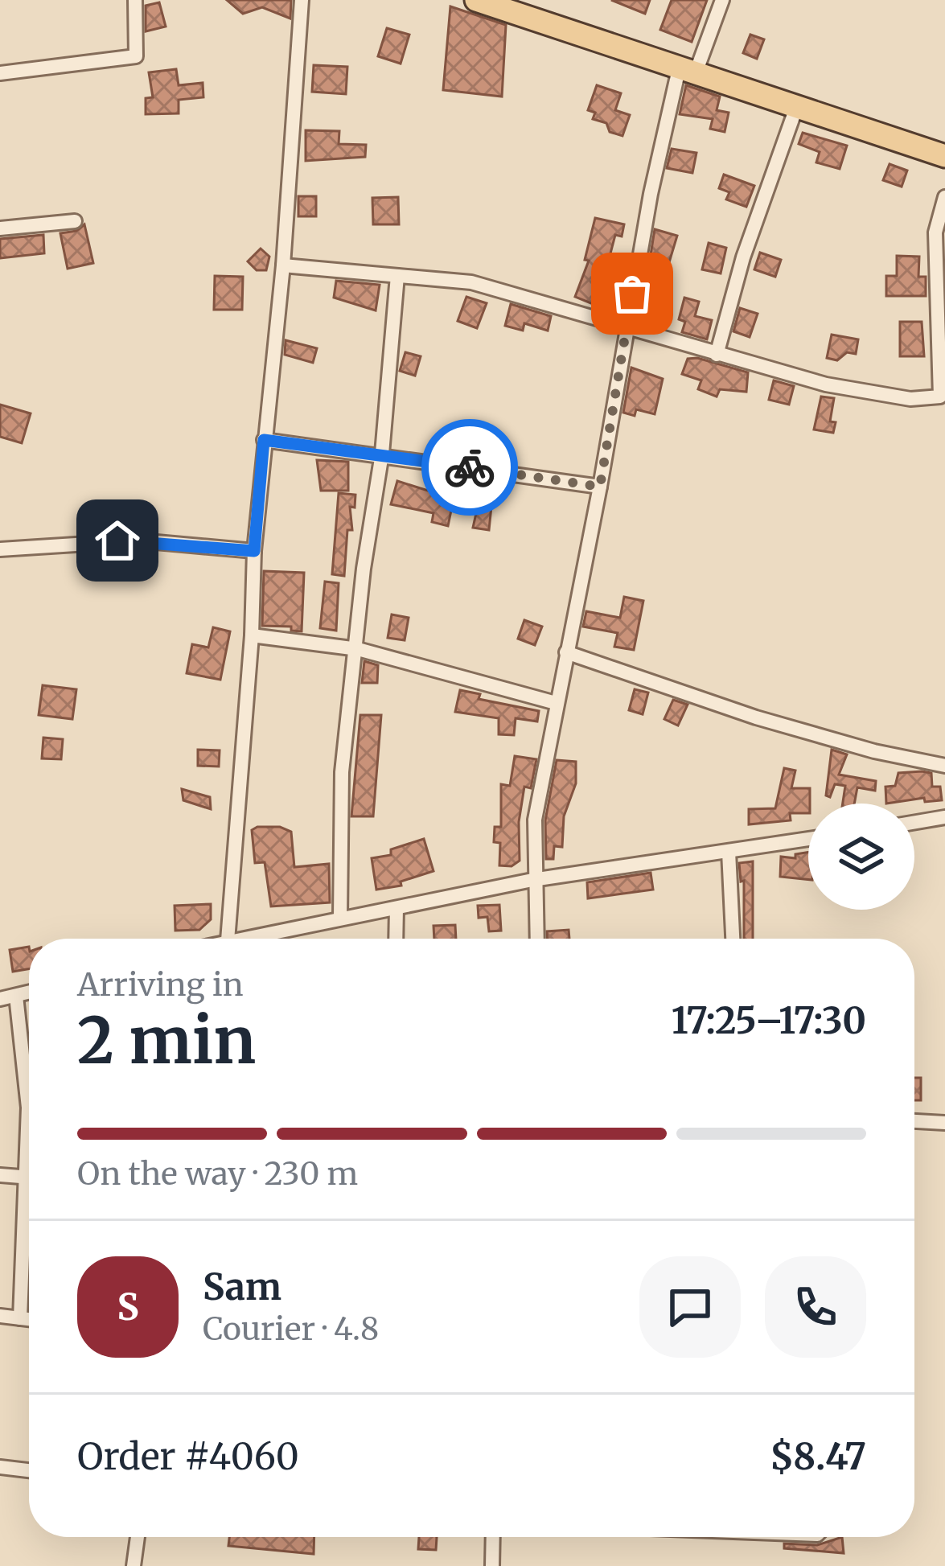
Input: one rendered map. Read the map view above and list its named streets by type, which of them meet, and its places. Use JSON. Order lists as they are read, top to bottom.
{
  "page": {
    "heading": ["2 min", "Arriving in", "17:25–17:30"],
    "panel": [
      "Sam",
      "Courier · 4.8",
      "Order #4060",
      "$8.47"
    ],
    "bar": "On the way · 230 m",
    "round": "S"
  }
}
